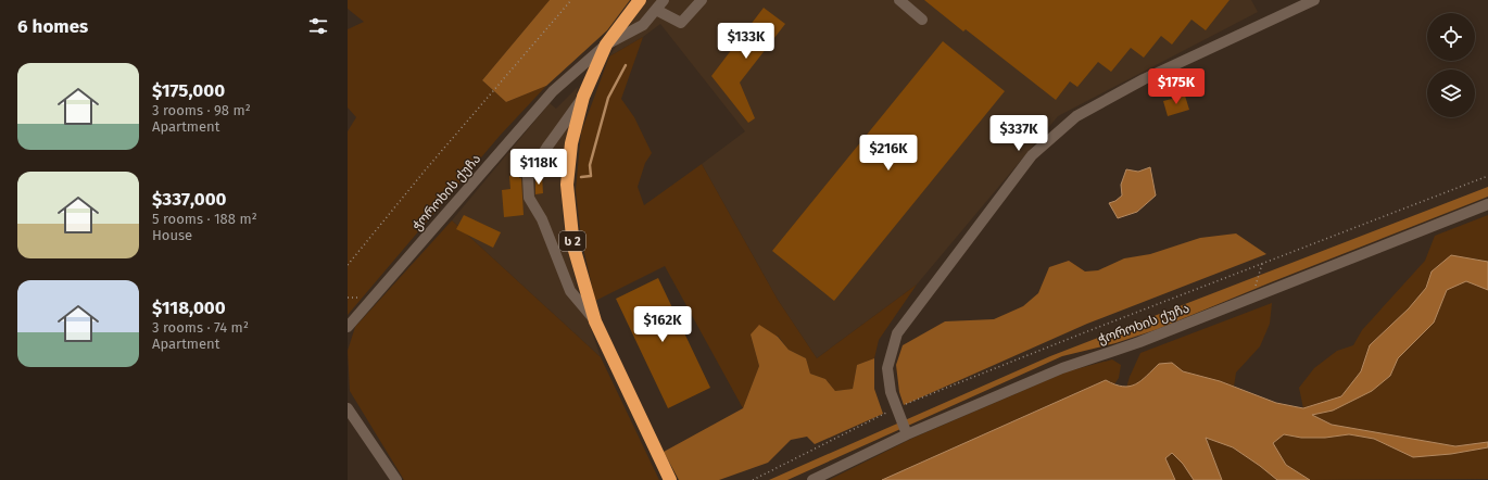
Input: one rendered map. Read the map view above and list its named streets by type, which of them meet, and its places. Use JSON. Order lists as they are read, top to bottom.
{
  "streets": {
    "highway": ["ს 2"],
    "street": ["ჭოროხის ქუჩა"]
  },
  "crossings": [
    ["ჭოროხის ქუჩა", "ს 2"]
  ],
  "page": {
    "heading": "6 homes",
    "price": [
      "$133K",
      "$175K",
      "$337K",
      "$216K",
      "$118K",
      "$162K"
    ],
    "list": [
      {
        "name": "$175,000",
        "note": "3 rooms · 98 m² · Apartment"
      },
      {
        "name": "$337,000",
        "note": "5 rooms · 188 m² · House"
      },
      {
        "name": "$118,000",
        "note": "3 rooms · 74 m² · Apartment"
      }
    ]
  }
}
